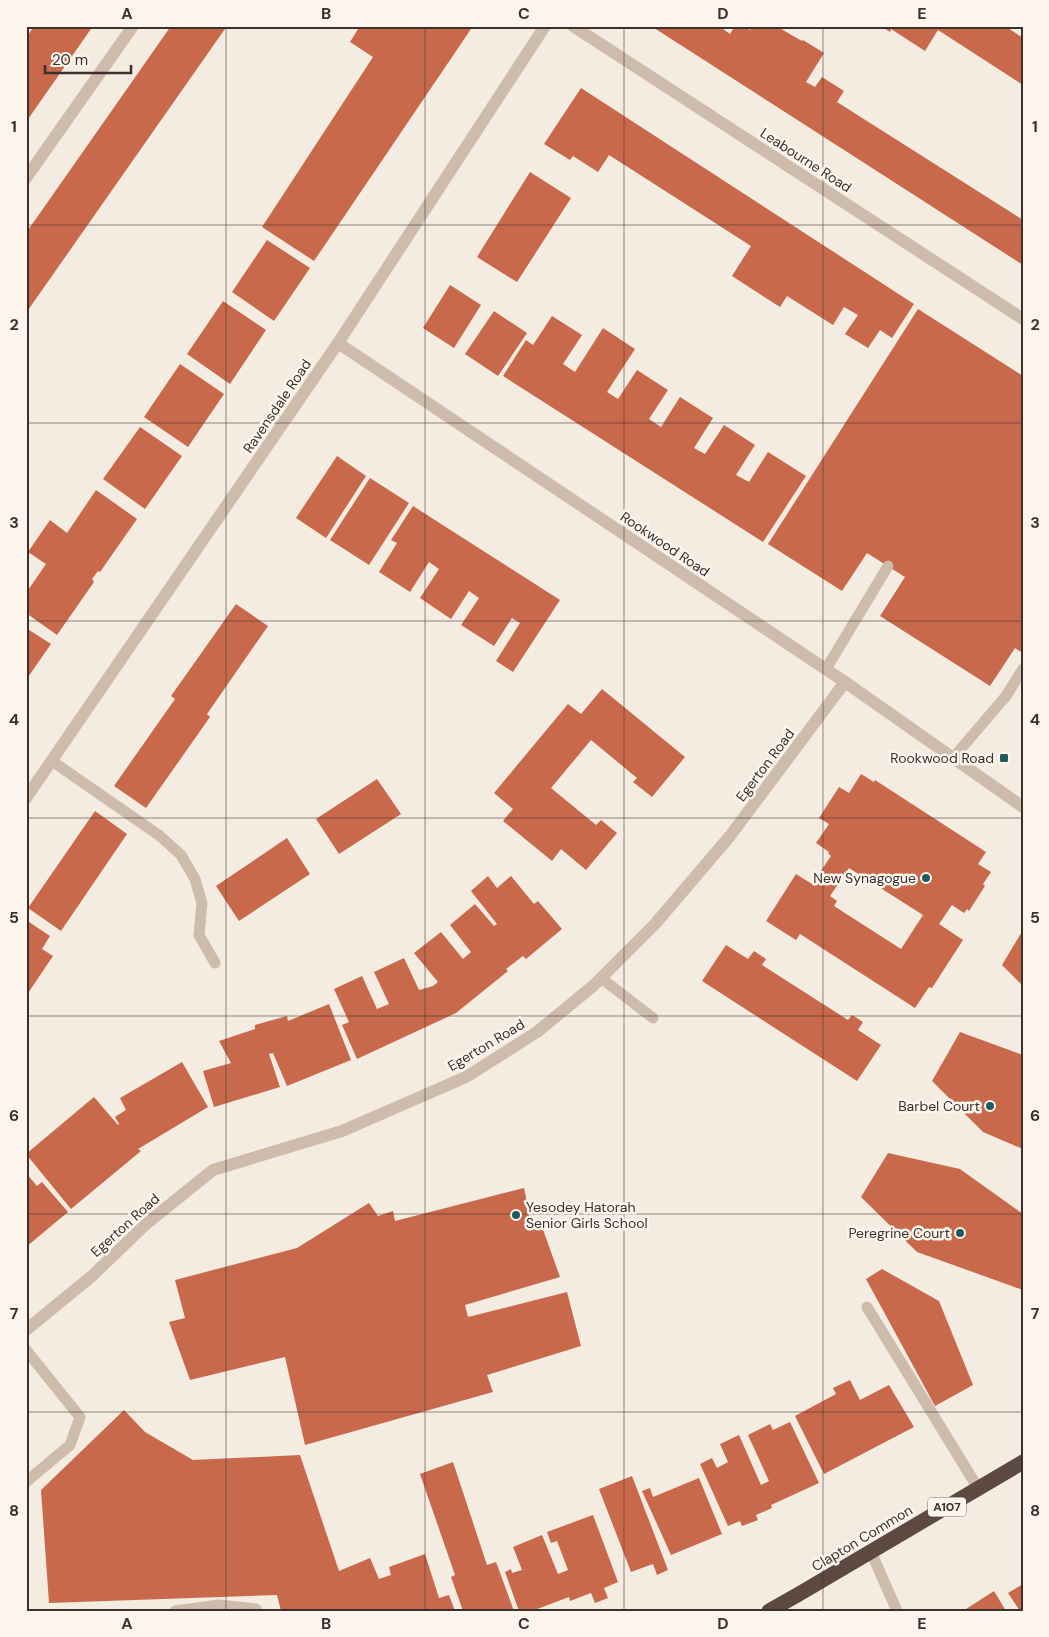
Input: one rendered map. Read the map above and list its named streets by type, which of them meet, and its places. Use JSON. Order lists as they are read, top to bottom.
{
  "streets": {
    "highway": ["A107", "Clapton Common"],
    "street": [
      "Leabourne Road",
      "Ravensdale Road",
      "Rookwood Road",
      "Egerton Road"
    ]
  },
  "crossings": [
    ["Ravensdale Road", "Rookwood Road"],
    ["Rookwood Road", "Egerton Road"]
  ],
  "places": {
    "transit": ["Rookwood Road"],
    "other": [
      "New Synagogue",
      "Barbel Court",
      "Yesodey Hatorah Senior Girls School",
      "Peregrine Court"
    ]
  },
  "scale_bar": "20 m",
  "grid": {
    "columns": [
      "A",
      "B",
      "C",
      "D",
      "E"
    ],
    "rows": [
      "1",
      "2",
      "3",
      "4",
      "5",
      "6",
      "7",
      "8"
    ]
  }
}
